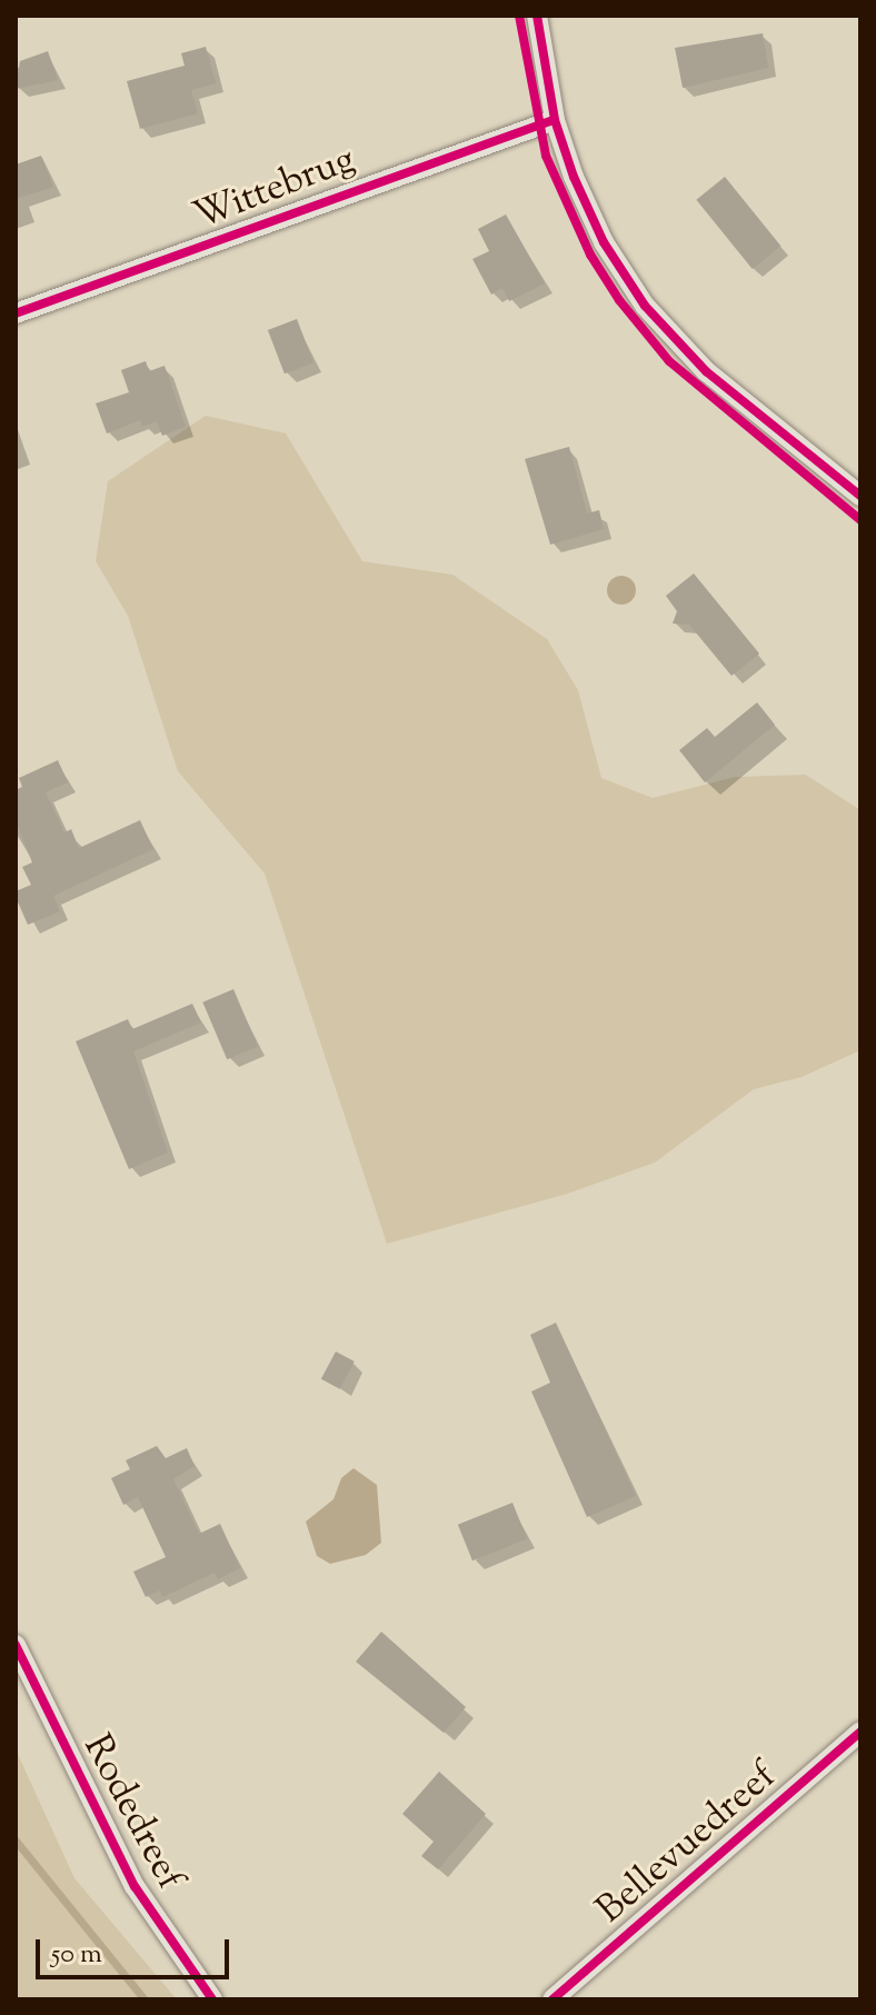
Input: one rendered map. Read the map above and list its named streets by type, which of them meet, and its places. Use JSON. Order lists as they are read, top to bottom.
{
  "streets": {
    "street": ["Wittebrug", "Rodedreef", "Bellevuedreef"]
  },
  "scale_bar": "50 m"
}
